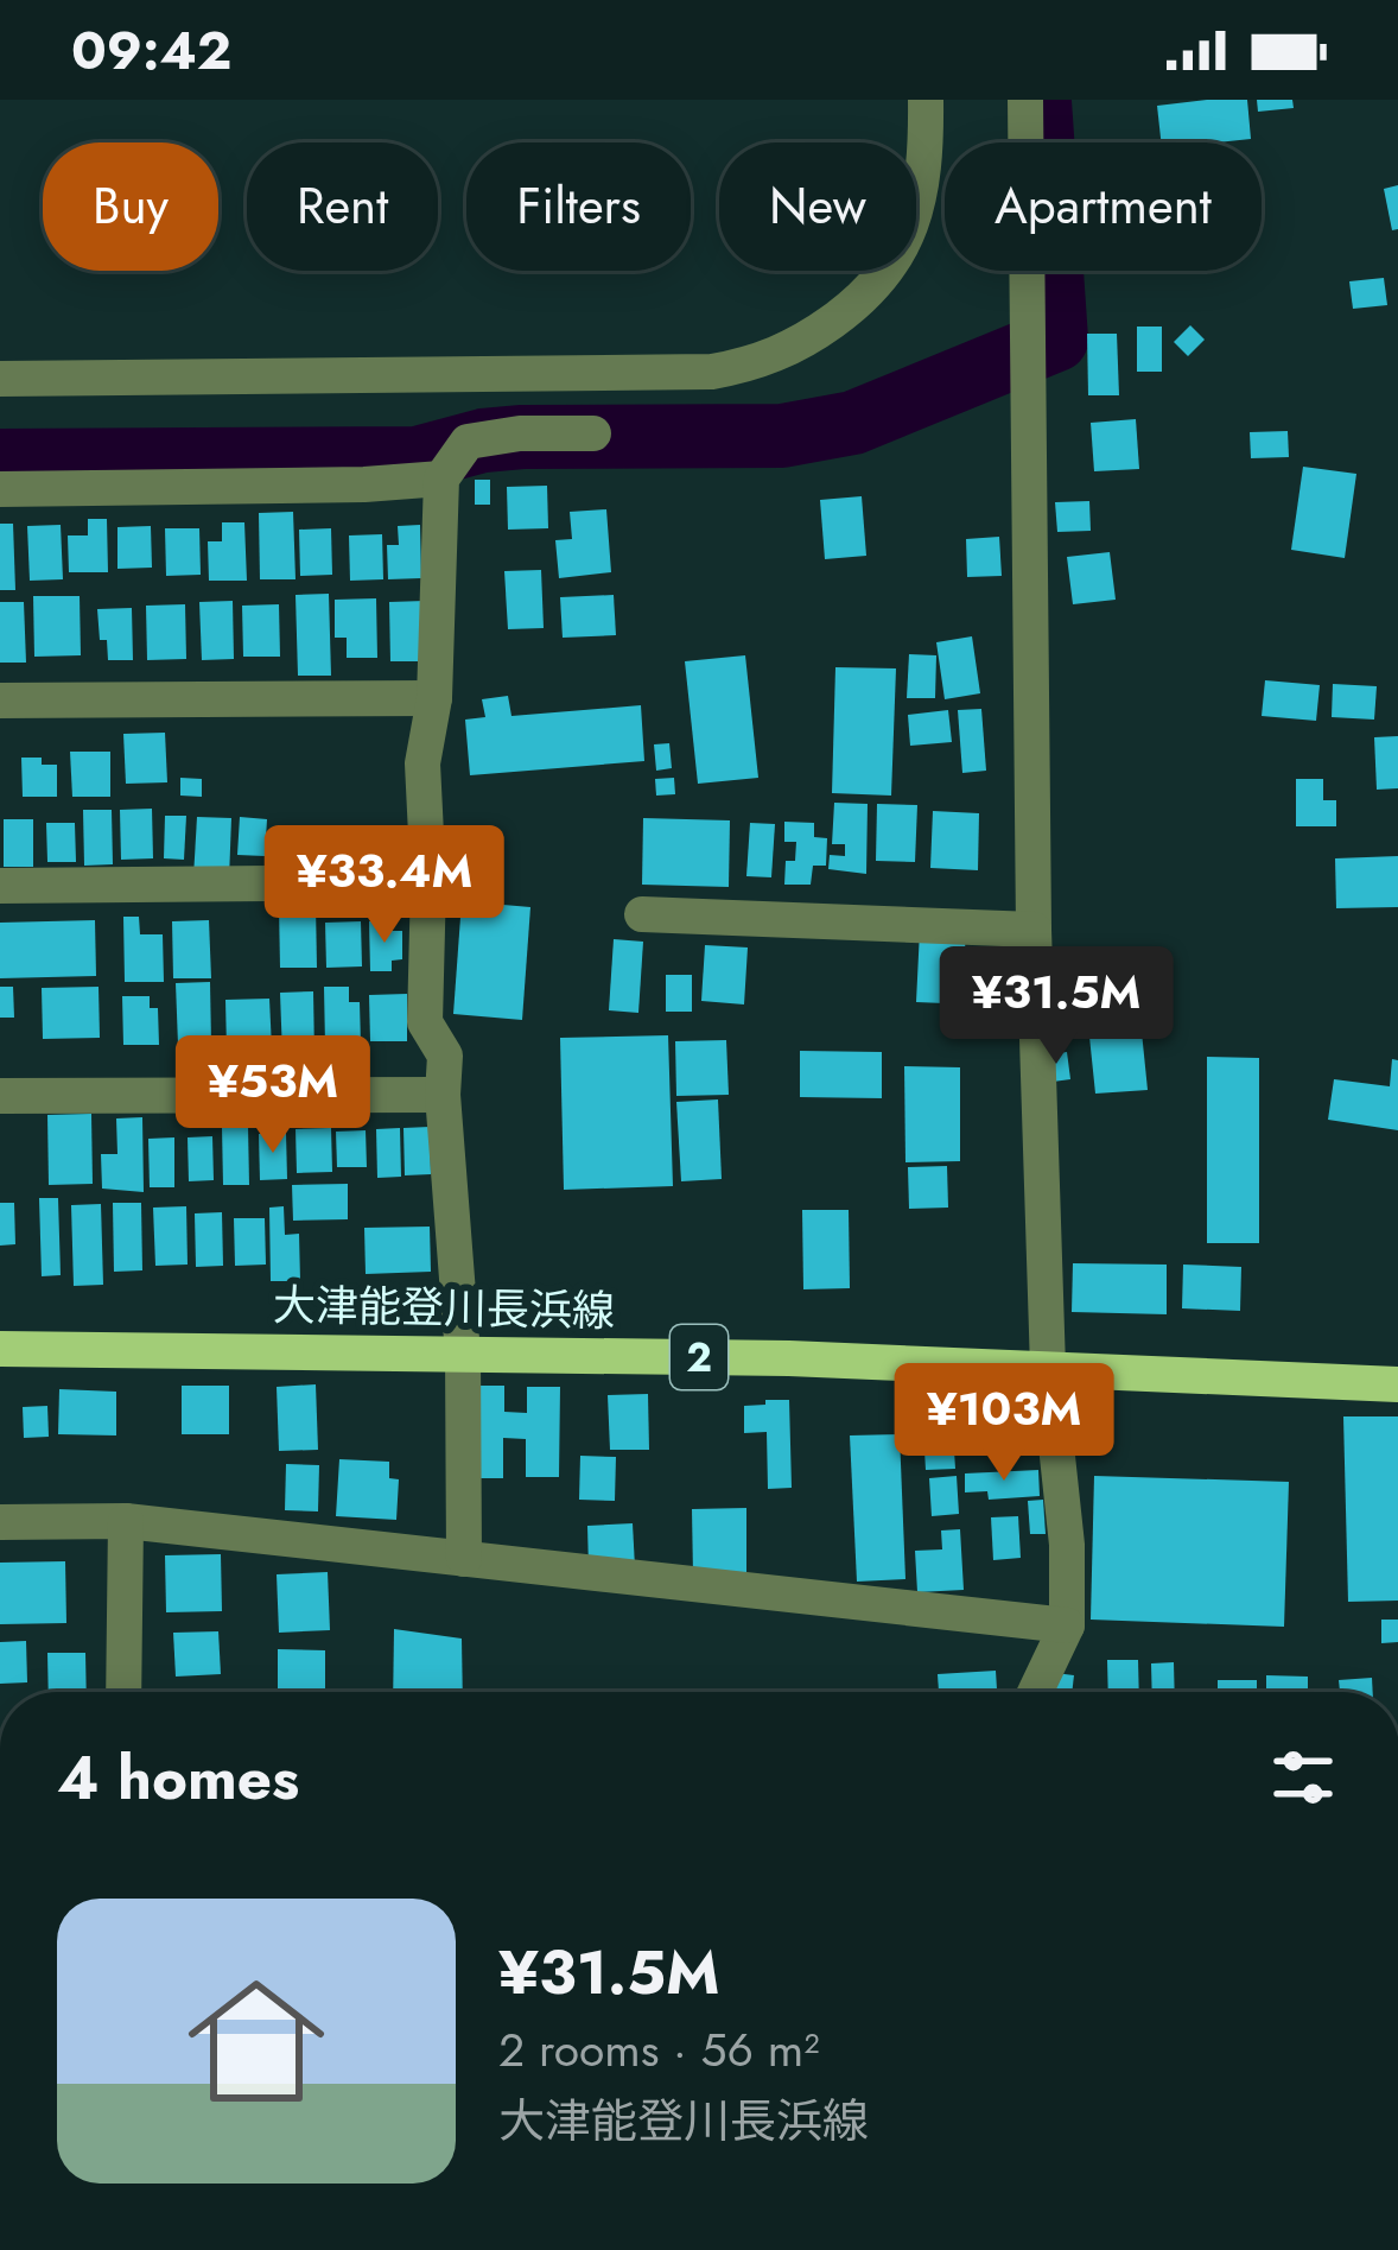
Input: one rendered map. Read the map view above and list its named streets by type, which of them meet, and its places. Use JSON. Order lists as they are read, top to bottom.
{
  "streets": {
    "main road": ["大津能登川長浜線", "2"]
  },
  "page": {
    "status": "09:42",
    "chip": [
      "Buy",
      "Rent",
      "Filters",
      "New",
      "Apartment"
    ],
    "price": [
      "¥33.4M",
      "¥31.5M",
      "¥53M",
      "¥103M"
    ],
    "heading": "4 homes",
    "list": [
      {
        "name": "¥31.5M",
        "note": "2 rooms · 56 m² · 大津能登川長浜線"
      }
    ]
  }
}
